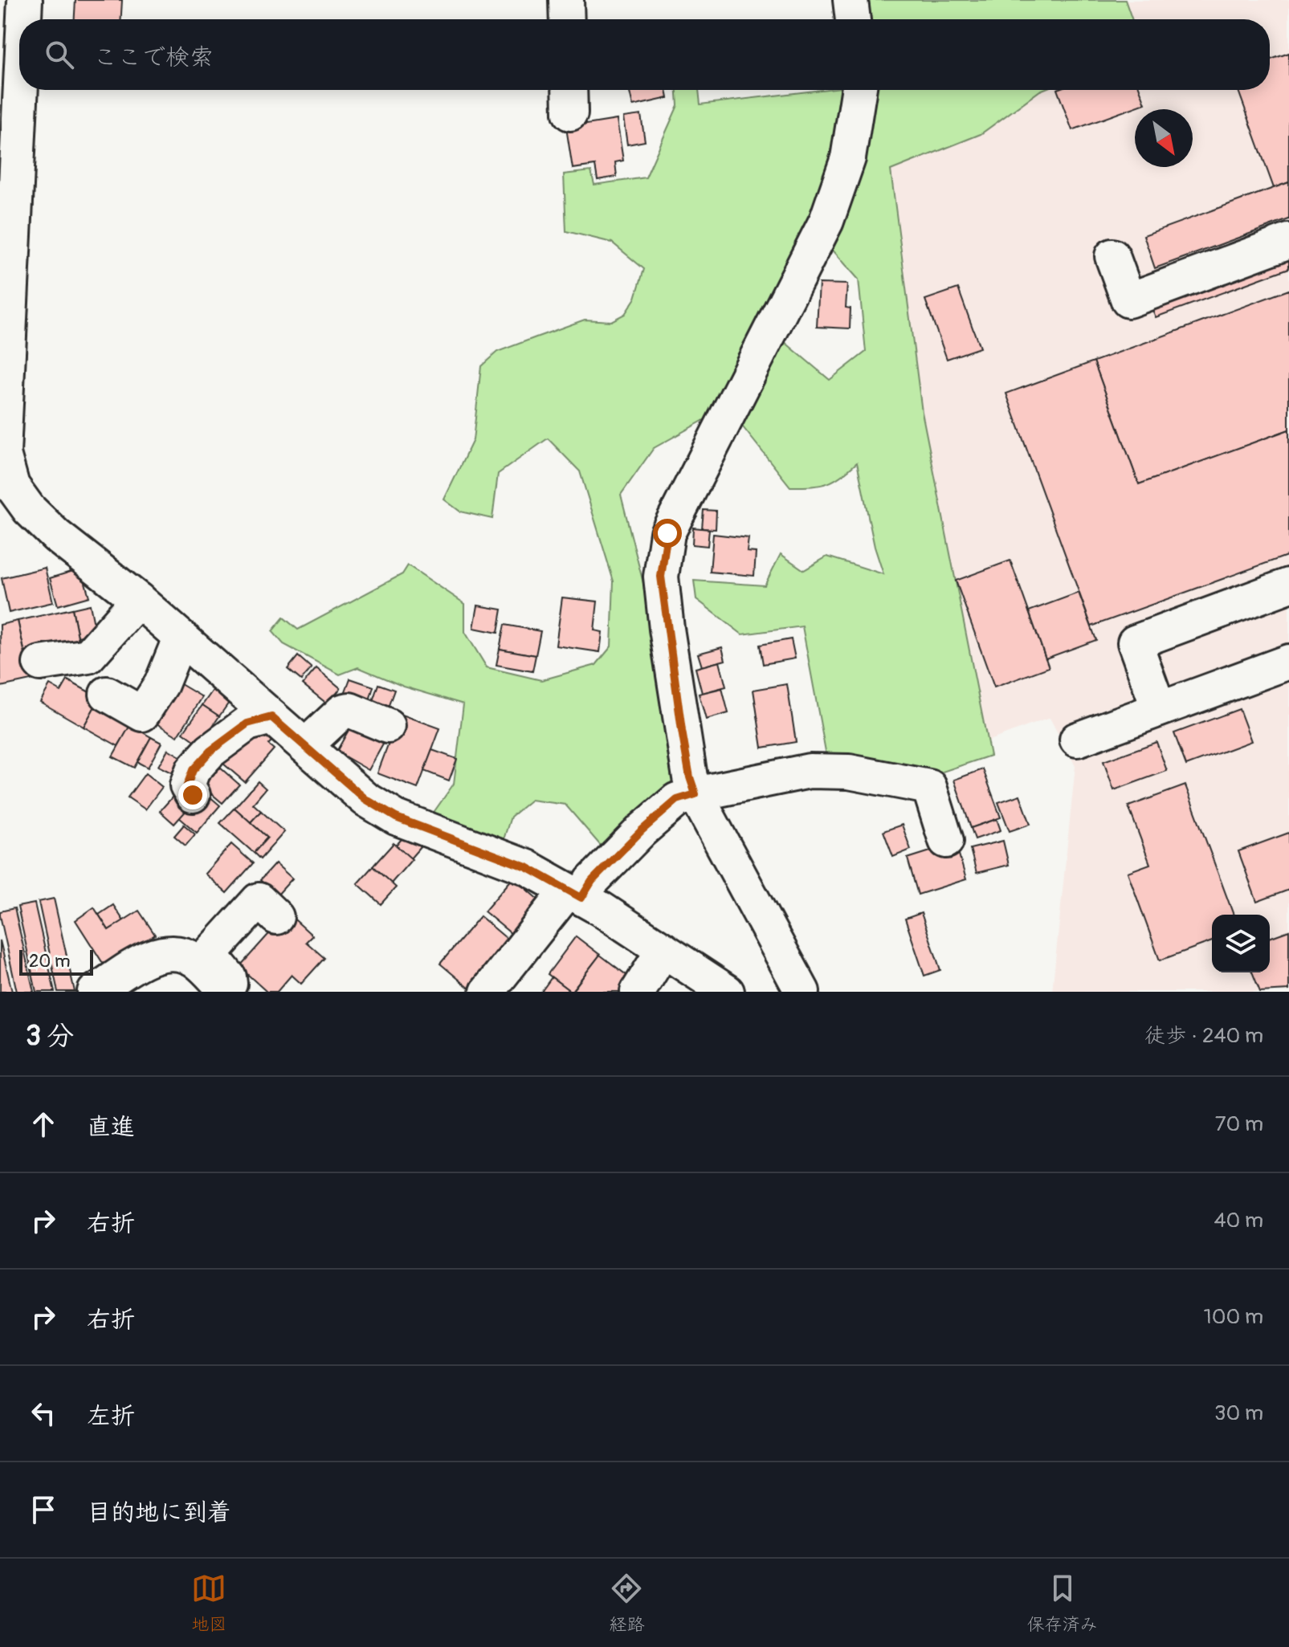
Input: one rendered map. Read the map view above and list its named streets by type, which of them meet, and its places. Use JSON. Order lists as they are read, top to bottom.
{
  "scale_bar": "20 m",
  "north": "bottom right",
  "page": {
    "search": "ここで検索",
    "scale": "20 m",
    "heading": ["3 分", "徒歩 · 240 m"],
    "list": [
      ["直進", "70 m"],
      ["右折", "40 m"],
      ["右折", "100 m"],
      ["左折", "30 m"],
      "目的地に到着"
    ],
    "nav": ["地図", "経路", "保存済み"]
  }
}
